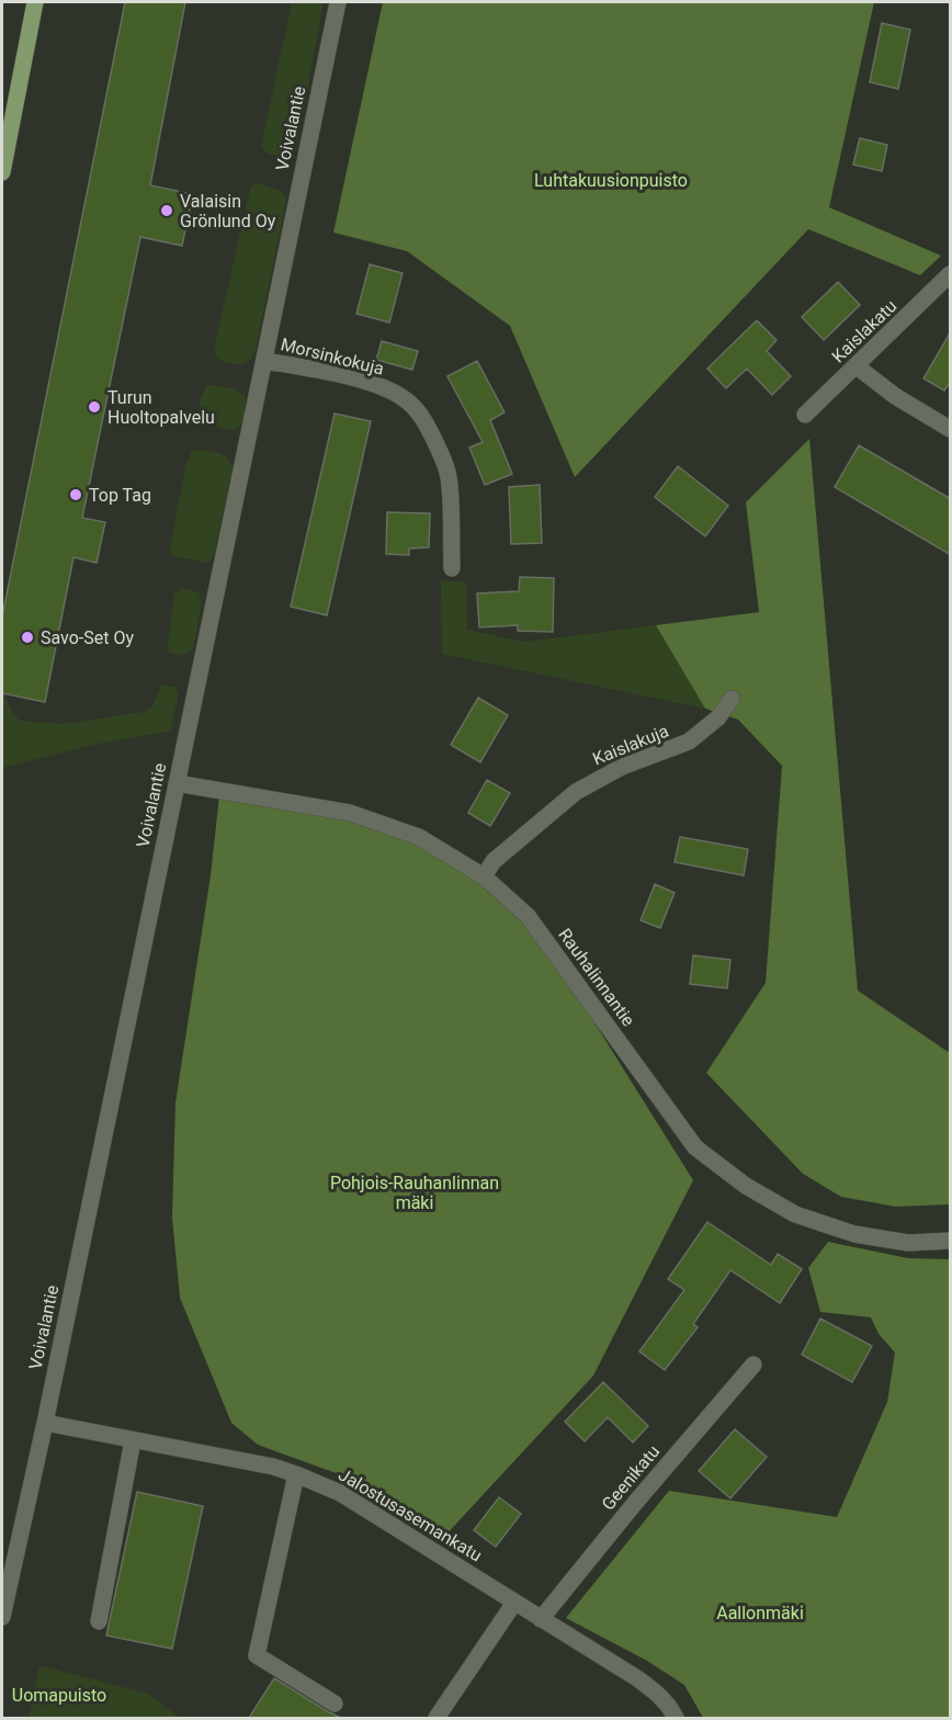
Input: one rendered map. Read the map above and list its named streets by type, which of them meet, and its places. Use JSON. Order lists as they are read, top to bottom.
{
  "streets": {
    "street": [
      "Voivalantie",
      "Kaislakatu",
      "Morsinkokuja",
      "Kaislakuja",
      "Rauhalinnantie",
      "Geenikatu",
      "Jalostusasemankatu"
    ]
  },
  "crossings": [
    ["Voivalantie", "Morsinkokuja"],
    ["Voivalantie", "Rauhalinnantie"],
    ["Voivalantie", "Jalostusasemankatu"],
    ["Kaislakuja", "Rauhalinnantie"],
    ["Geenikatu", "Jalostusasemankatu"]
  ],
  "parks": [
    "Luhtakuusionpuisto",
    "Pohjois-Rauhanlinnan mäki",
    "Aallonmäki",
    "Uomapuisto"
  ],
  "places": [
    "Valaisin Grönlund Oy",
    "Turun Huoltopalvelu",
    "Top Tag",
    "Savo-Set Oy"
  ]
}
